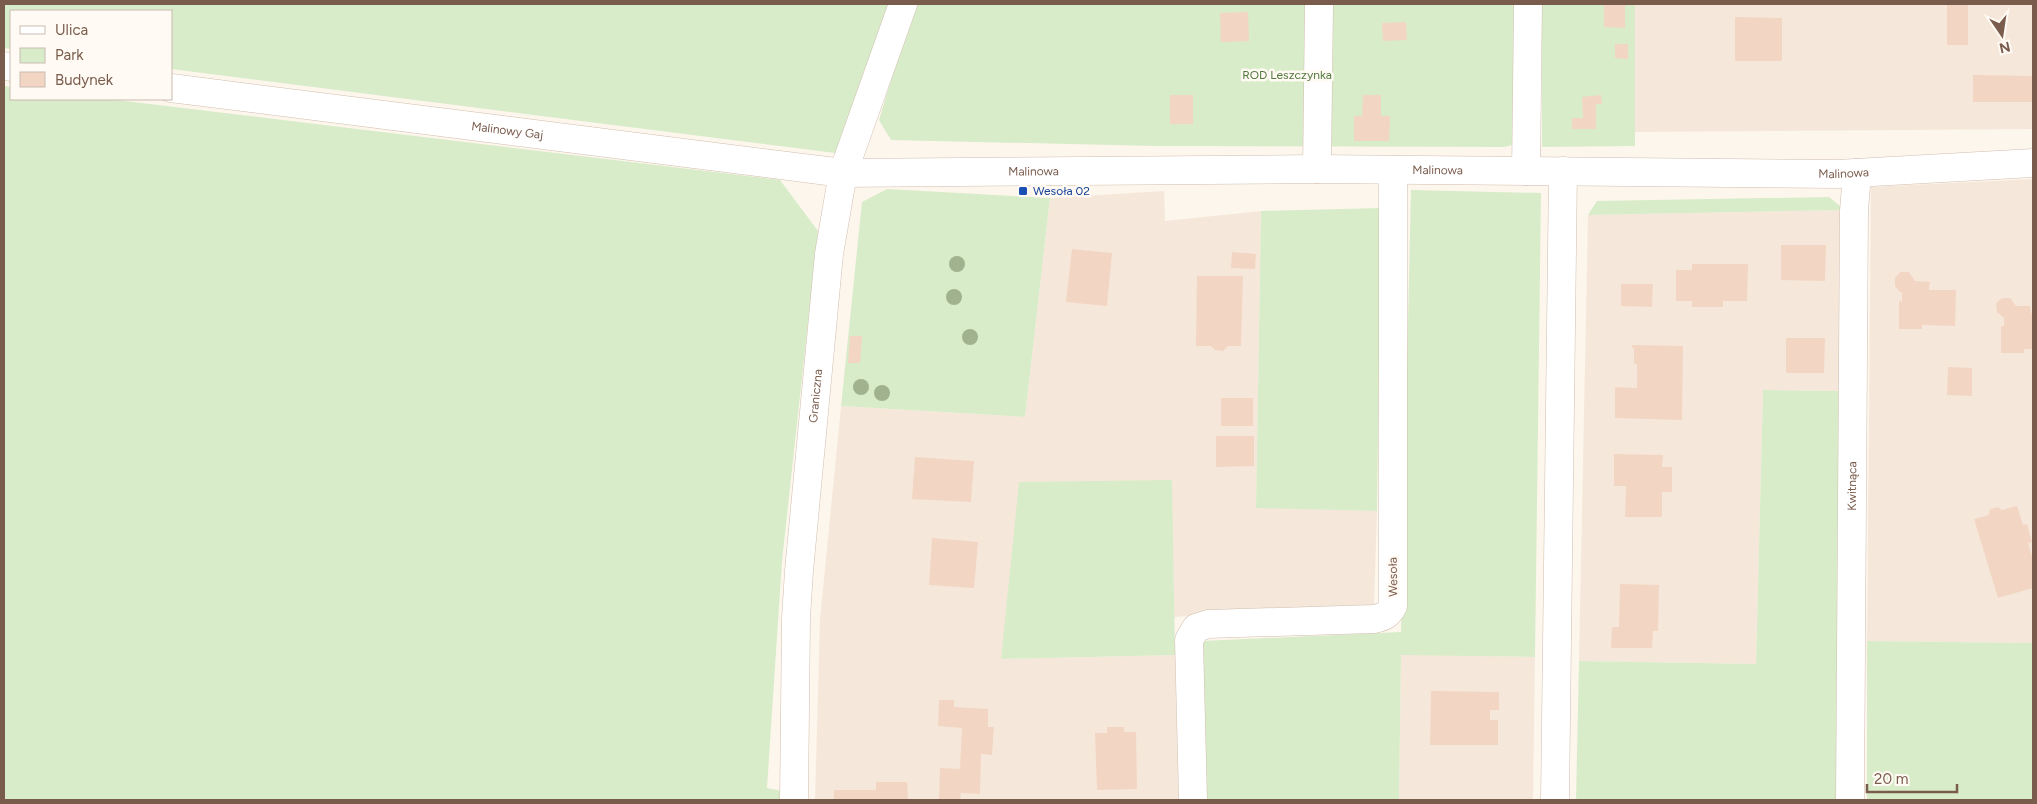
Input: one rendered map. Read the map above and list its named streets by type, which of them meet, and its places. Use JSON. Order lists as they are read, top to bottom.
{
  "streets": {
    "street": [
      "Malinowy Gaj",
      "Malinowa",
      "Graniczna",
      "Kwitnąca",
      "Wesoła"
    ]
  },
  "crossings": [
    ["Malinowy Gaj", "Malinowa"],
    ["Malinowy Gaj", "Graniczna"],
    ["Malinowa", "Graniczna"],
    ["Malinowa", "Kwitnąca"],
    ["Malinowa", "Wesoła"]
  ],
  "parks": ["ROD Leszczynka"],
  "places": {
    "transit": ["Wesoła 02"]
  },
  "legend": ["Ulica", "Park", "Budynek"],
  "scale_bar": "20 m",
  "north": "bottom"
}
